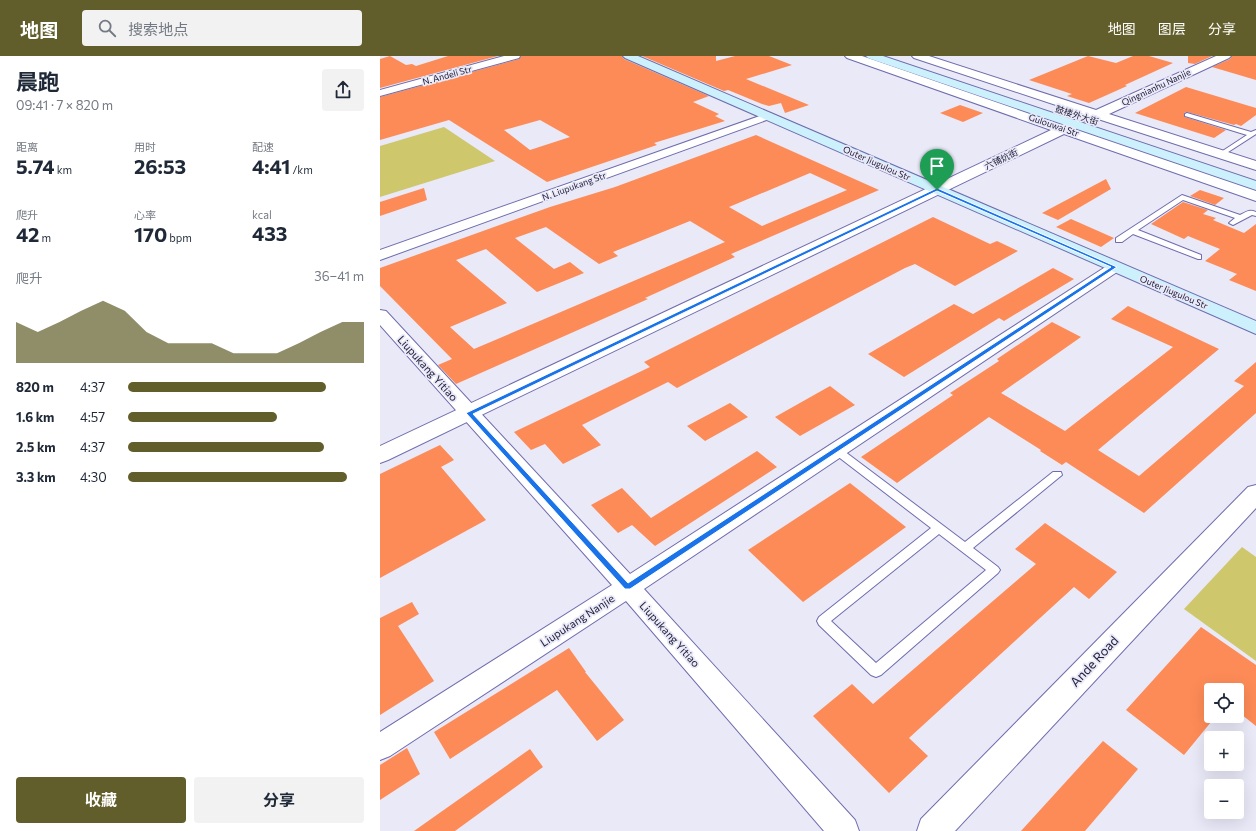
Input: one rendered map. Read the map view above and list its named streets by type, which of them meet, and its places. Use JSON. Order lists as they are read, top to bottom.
{
  "streets": {
    "main road": ["鼓楼外大街", "Outer Jiugulou Str"],
    "street": [
      "N. Andeli Str",
      "Qingnianhu Nanjie",
      "Gulouwai Str",
      "六铺炕街",
      "N. Liupukang Str",
      "Liupukang Yitiao",
      "Liupukang Nanjie",
      "Ande Road"
    ]
  },
  "crossings": [
    ["Qingnianhu Nanjie", "鼓楼外大街"],
    ["Gulouwai Str", "六铺炕街"],
    ["六铺炕街", "Outer Jiugulou Str"],
    ["六铺炕街", "Liupukang Yitiao"],
    ["Outer Jiugulou Str", "N. Liupukang Str"],
    ["Outer Jiugulou Str", "Liupukang Nanjie"],
    ["Liupukang Yitiao", "Liupukang Nanjie"]
  ],
  "page": {
    "header": "地图",
    "search": "搜索地点",
    "nav": ["地图", "图层", "分享"],
    "heading": ["晨跑", "09:41 · 7 × 820 m"],
    "stats": [
      ["距离", "5.74 km"],
      ["用时", "26:53"],
      ["配速", "4:41 /km"],
      ["爬升", "42 m"],
      ["心率", "170 bpm"],
      ["kcal", "433"]
    ],
    "chart": ["爬升", "36–41 m"],
    "list": [
      {
        "name": "820 m",
        "note": "4:37"
      },
      {
        "name": "1.6 km",
        "note": "4:57"
      },
      {
        "name": "2.5 km",
        "note": "4:37"
      },
      {
        "name": "3.3 km",
        "note": "4:30"
      }
    ],
    "map_buttons": ["+", "−"],
    "buttons": ["收藏", "分享"]
  }
}
